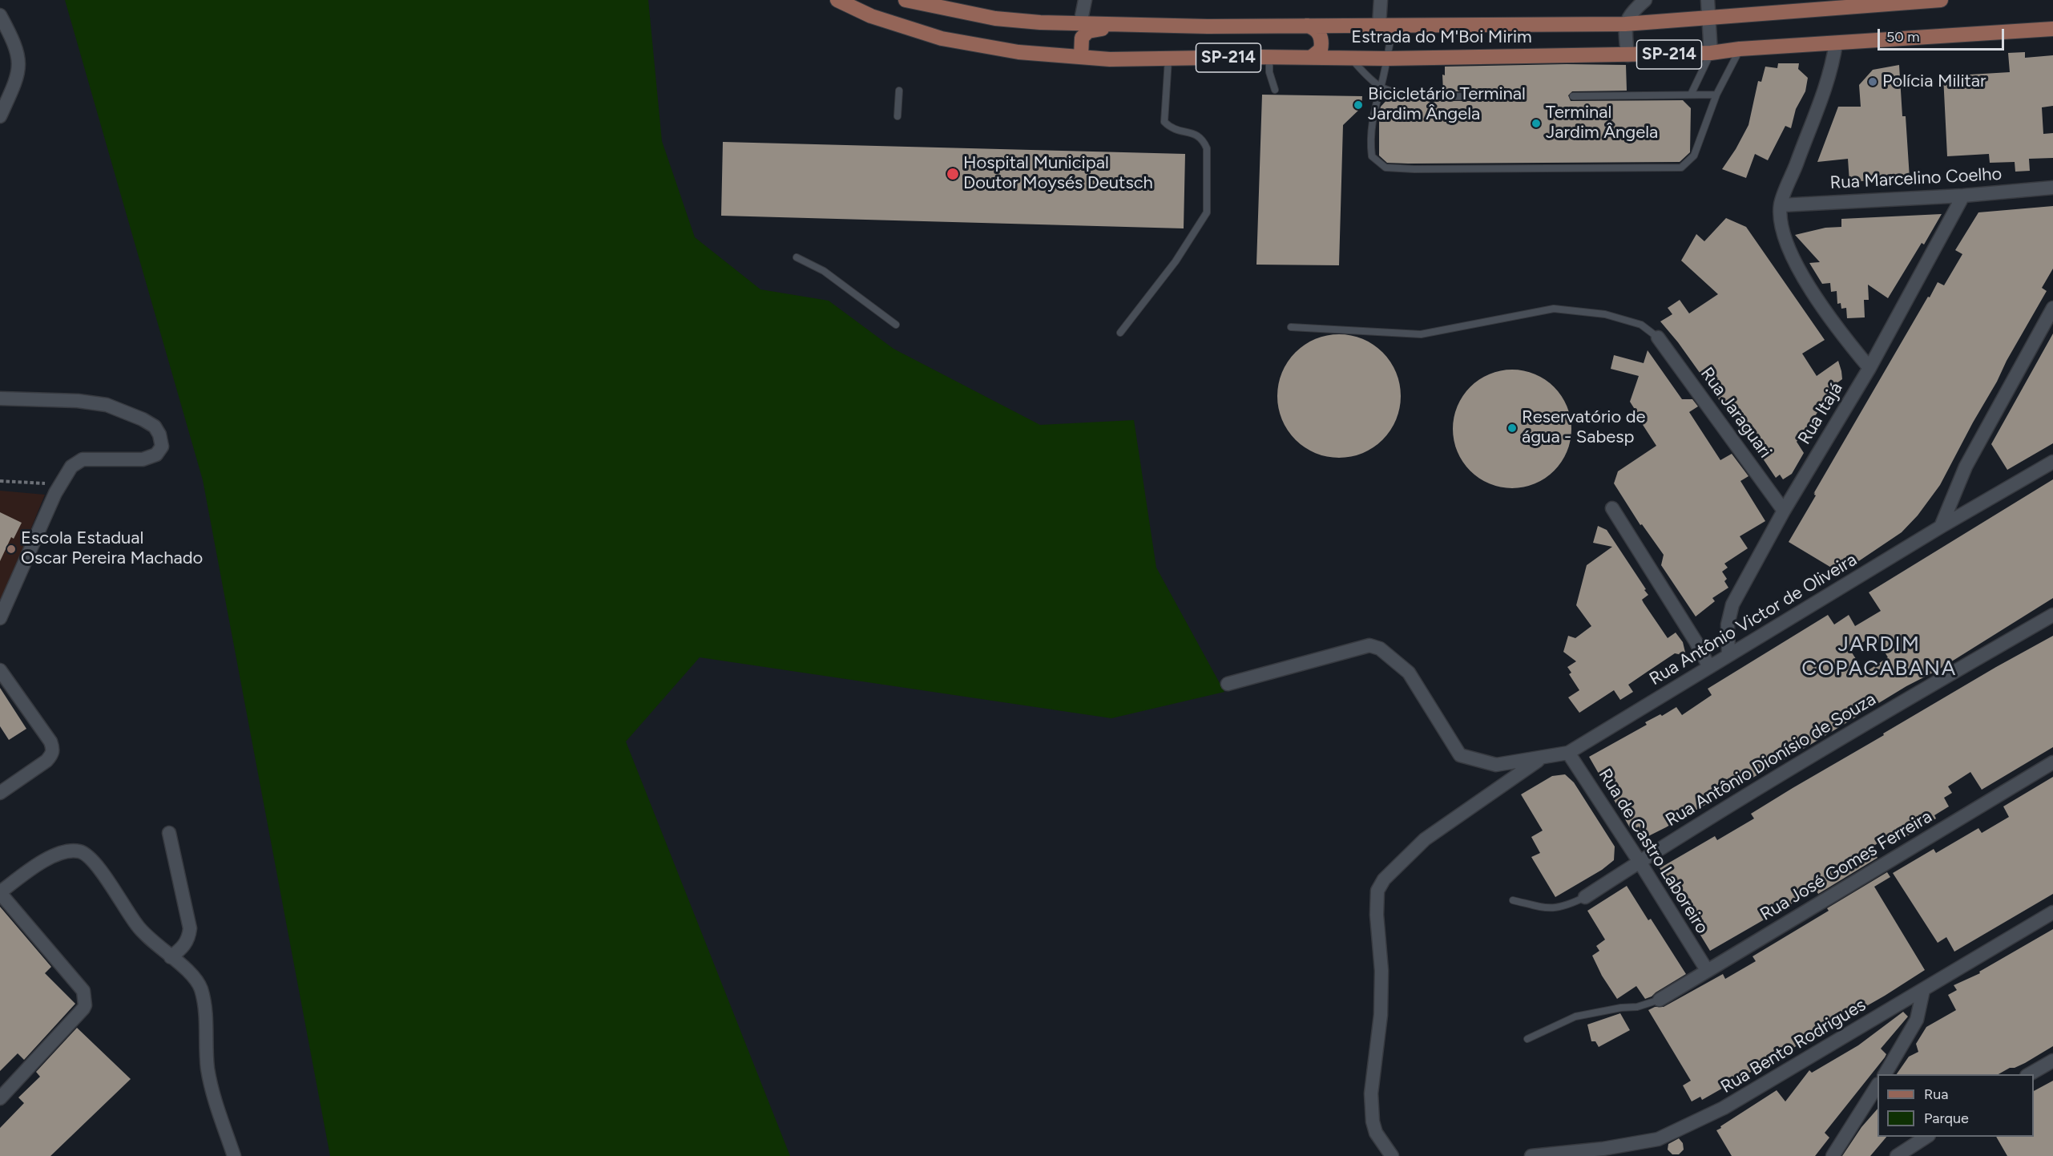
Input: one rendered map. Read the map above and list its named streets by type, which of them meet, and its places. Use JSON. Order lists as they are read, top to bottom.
{
  "streets": {
    "main road": ["Estrada do M'Boi Mirim", "SP-214"],
    "street": [
      "Rua Marcelino Coelho",
      "Rua Jaraguari",
      "Rua Itajá",
      "Rua Antônio Victor de Oliveira",
      "Rua Antônio Dionísio de Souza",
      "Rua de Castro Laboreiro",
      "Rua José Gomes Ferreira",
      "Rua Bento Rodrigues"
    ]
  },
  "crossings": [
    ["Rua Marcelino Coelho", "Rua Itajá"],
    ["Rua Jaraguari", "Rua Itajá"],
    ["Rua Itajá", "Rua Antônio Victor de Oliveira"],
    ["Rua Antônio Victor de Oliveira", "Rua de Castro Laboreiro"],
    ["Rua Antônio Dionísio de Souza", "Rua de Castro Laboreiro"],
    ["Rua de Castro Laboreiro", "Rua José Gomes Ferreira"]
  ],
  "districts": ["JARDIM COPACABANA"],
  "places": [
    "Polícia Militar",
    "Bicicletário Terminal Jardim Ângela",
    "Terminal Jardim Ângela",
    "Hospital Municipal Doutor Moysés Deutsch",
    "Reservatório de água - Sabesp",
    "Escola Estadual Oscar Pereira Machado"
  ],
  "legend": ["Rua", "Parque"],
  "scale_bar": "50 m"
}
